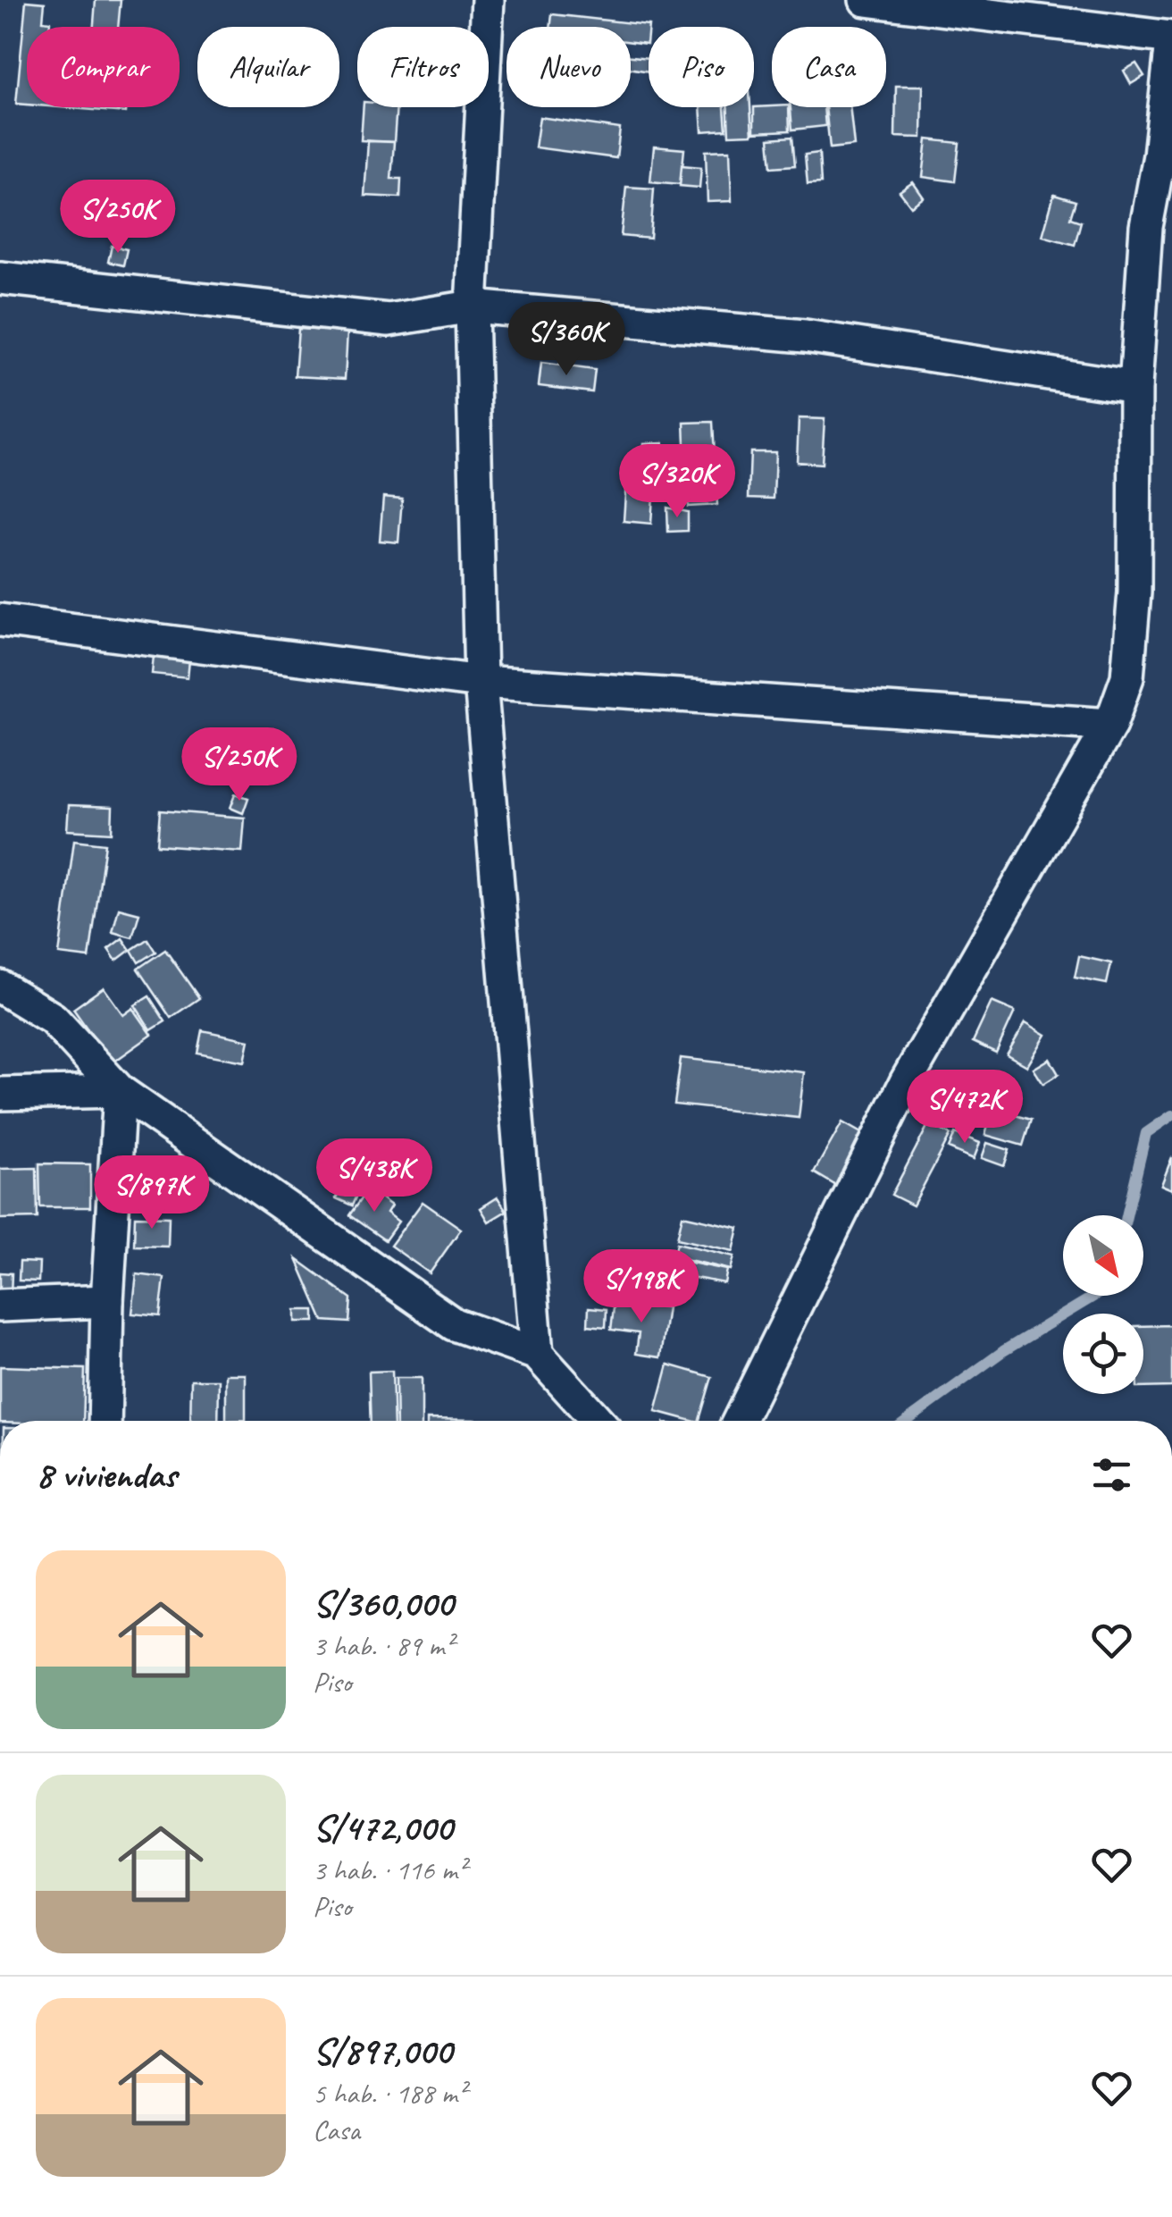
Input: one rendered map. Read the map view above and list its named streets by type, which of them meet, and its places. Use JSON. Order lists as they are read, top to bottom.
{
  "north": "bottom right",
  "page": {
    "chip": [
      "Comprar",
      "Alquilar",
      "Filtros",
      "Nuevo",
      "Piso",
      "Casa"
    ],
    "price": [
      "S/250K",
      "S/360K",
      "S/320K",
      "S/250K",
      "S/472K",
      "S/438K",
      "S/897K",
      "S/198K"
    ],
    "heading": "8 viviendas",
    "list": [
      {
        "name": "S/360,000",
        "note": "3 hab. · 89 m² · Piso"
      },
      {
        "name": "S/472,000",
        "note": "3 hab. · 116 m² · Piso"
      },
      {
        "name": "S/897,000",
        "note": "5 hab. · 188 m² · Casa"
      }
    ]
  }
}
